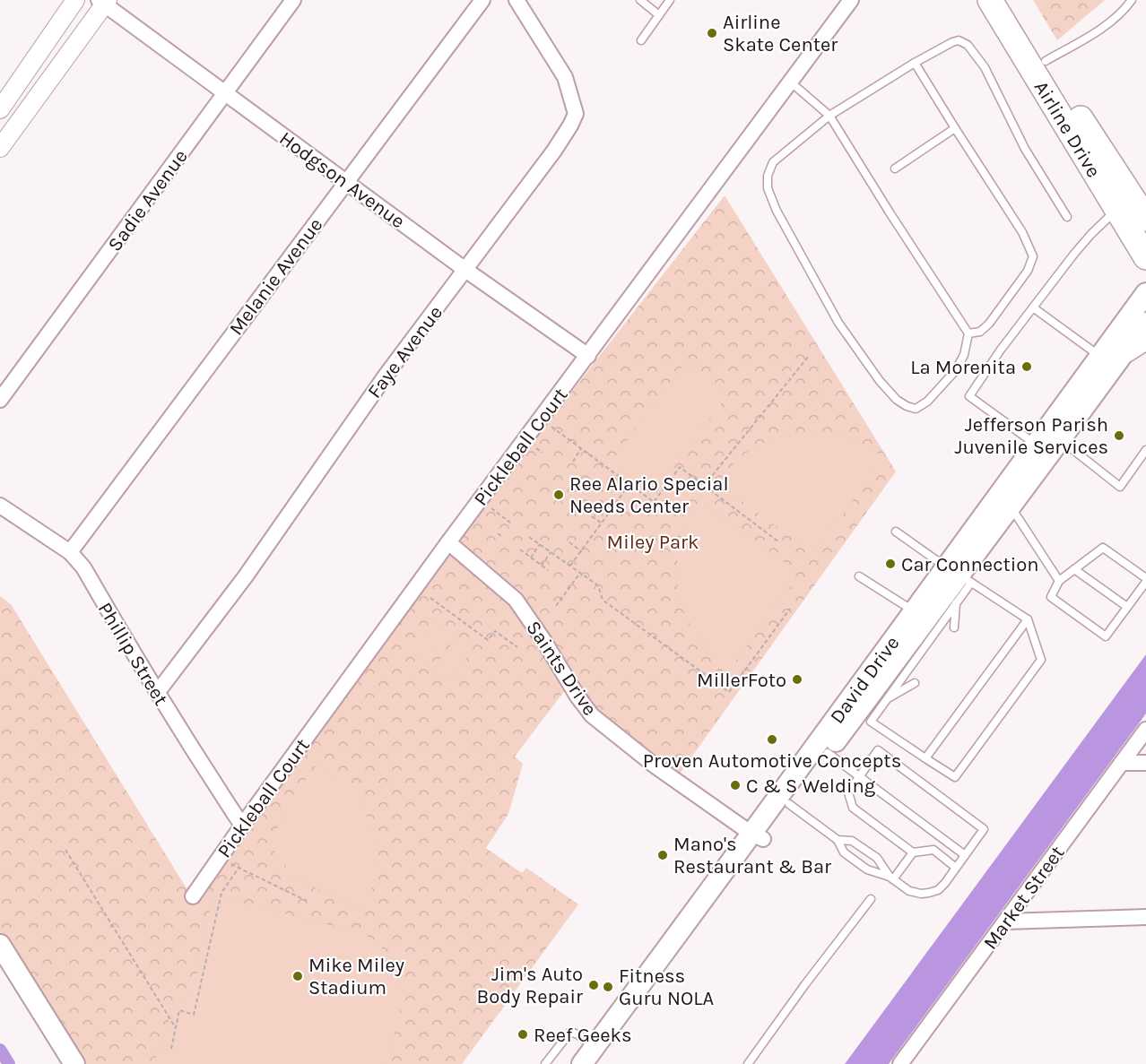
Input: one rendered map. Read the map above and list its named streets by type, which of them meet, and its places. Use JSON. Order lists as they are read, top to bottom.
{
  "streets": {
    "highway": ["Airline Drive"],
    "main road": ["David Drive"],
    "street": [
      "Hodgson Avenue",
      "Sadie Avenue",
      "Melanie Avenue",
      "Faye Avenue",
      "Pickleball Court",
      "Phillip Street",
      "Saints Drive",
      "Market Street"
    ]
  },
  "crossings": [
    ["Hodgson Avenue", "Sadie Avenue"],
    ["Hodgson Avenue", "Melanie Avenue"],
    ["Hodgson Avenue", "Faye Avenue"],
    ["Hodgson Avenue", "Pickleball Court"],
    ["Melanie Avenue", "Phillip Street"],
    ["Faye Avenue", "Phillip Street"],
    ["Pickleball Court", "Phillip Street"],
    ["Pickleball Court", "Saints Drive"],
    ["Saints Drive", "David Drive"]
  ],
  "parks": ["Miley Park"],
  "places": [
    "Airline Skate Center",
    "La Morenita",
    "Jefferson Parish Juvenile Services",
    "Ree Alario Special Needs Center",
    "Car Connection",
    "MillerFoto",
    "Proven Automotive Concepts",
    "C & S Welding",
    "Mano's Restaurant & Bar",
    "Mike Miley Stadium",
    "Jim's Auto Body Repair",
    "Fitness Guru NOLA",
    "Reef Geeks"
  ]
}
